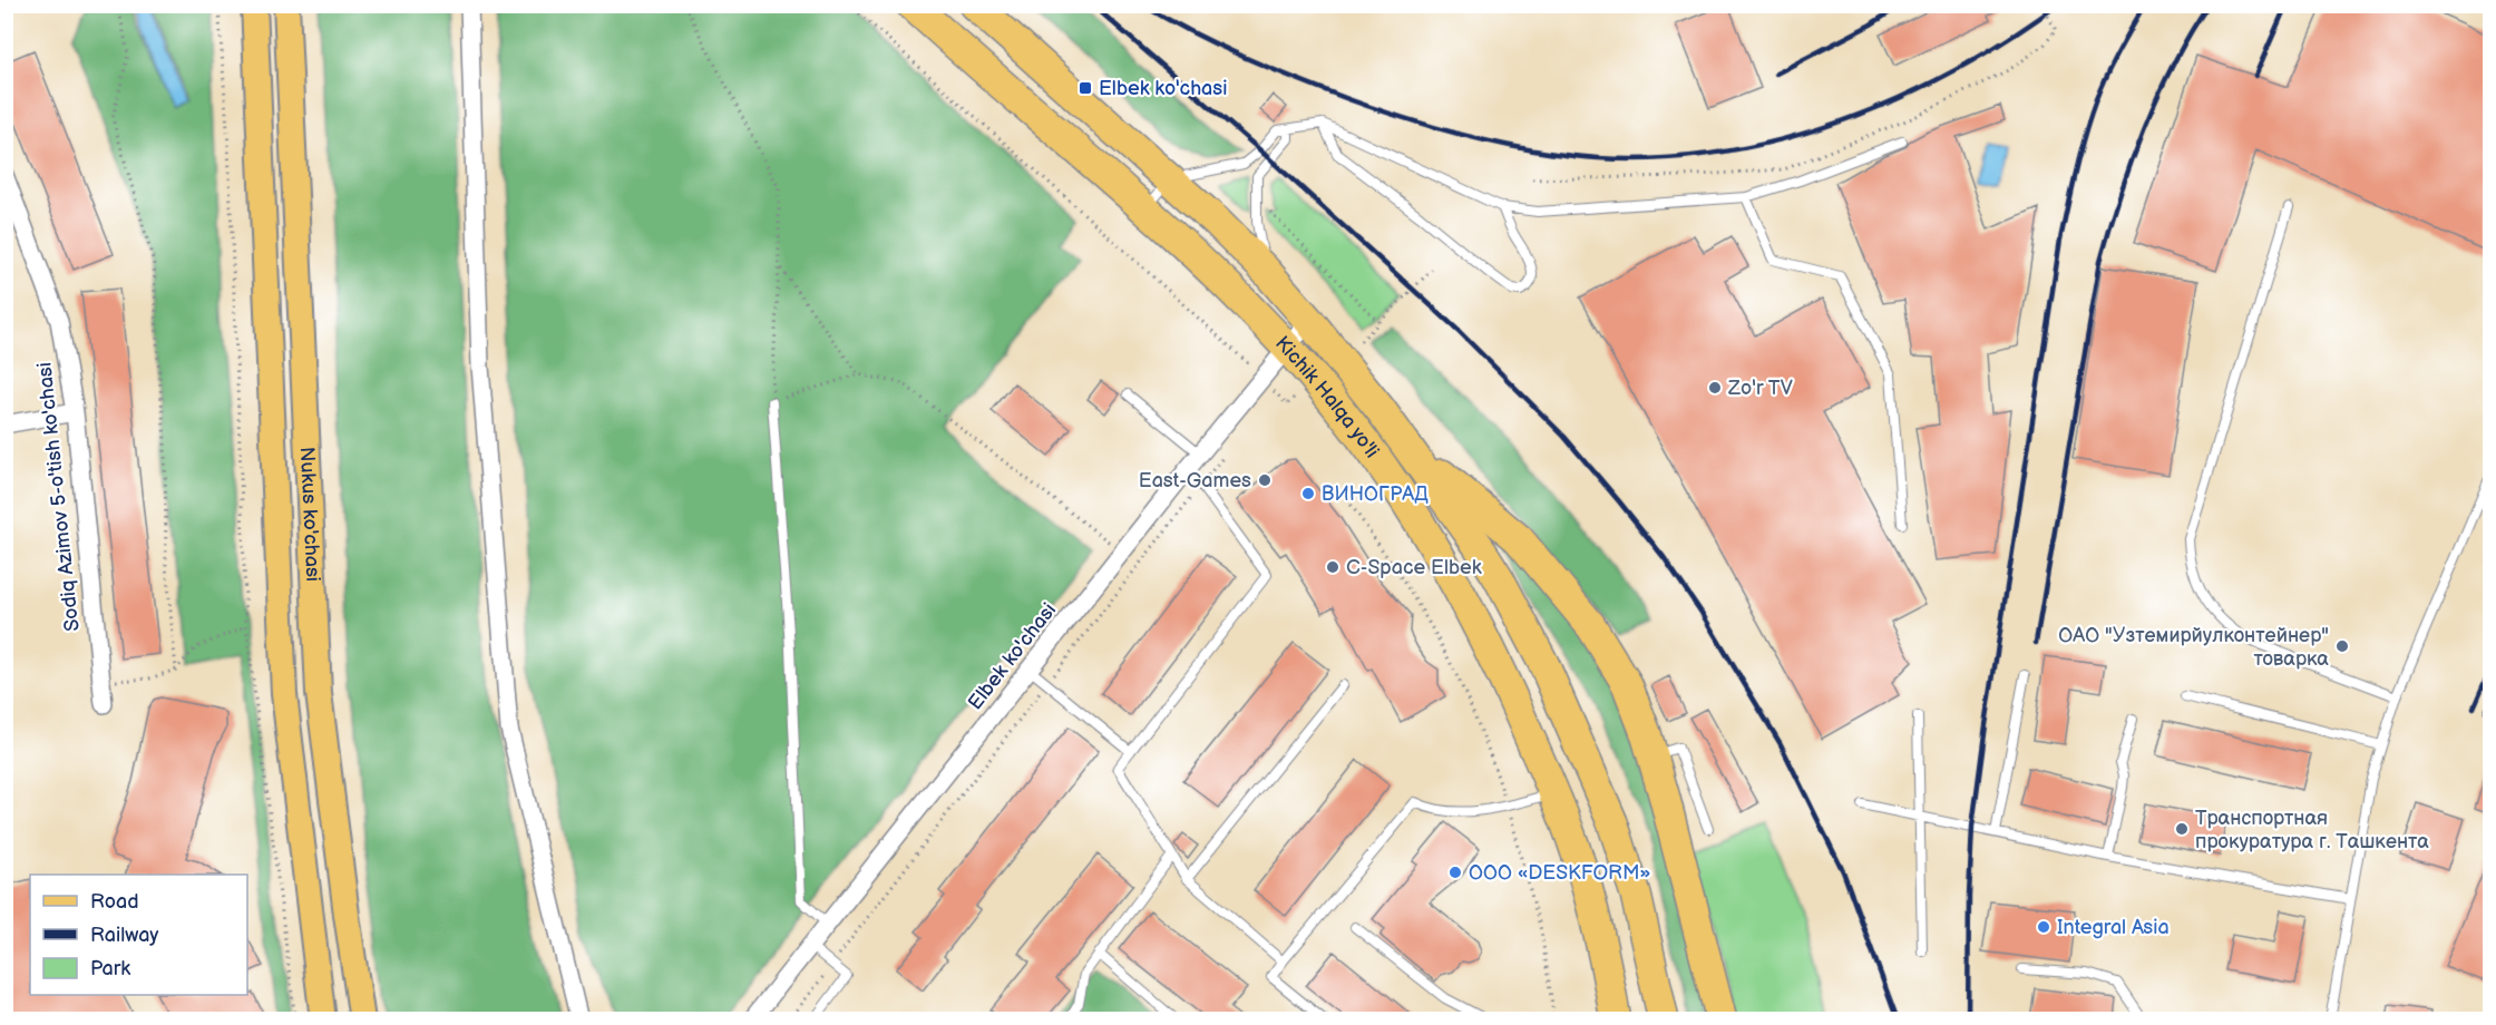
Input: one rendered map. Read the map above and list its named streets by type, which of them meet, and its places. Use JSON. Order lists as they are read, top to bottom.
{
  "streets": {
    "highway": ["Kichik Halqa yo'li"],
    "main road": ["Nukus ko'chasi"],
    "street": ["Sodiq Azimov 5-o'tish ko'chasi", "Elbek ko'chasi"]
  },
  "crossings": [
    ["Kichik Halqa yo'li", "Elbek ko'chasi"]
  ],
  "places": {
    "transit": ["Elbek ko'chasi"],
    "other": [
      "Zo'r TV",
      "East-Games",
      "ВИНОГРАД",
      "C-Space Elbek",
      "ОАО \"Узтемирйулконтейнер\" товарка",
      "Транспортная прокуратура г. Ташкента",
      "ООО «DESKFORM»",
      "Integral Asia"
    ]
  },
  "legend": ["Road", "Railway", "Park"]
}
